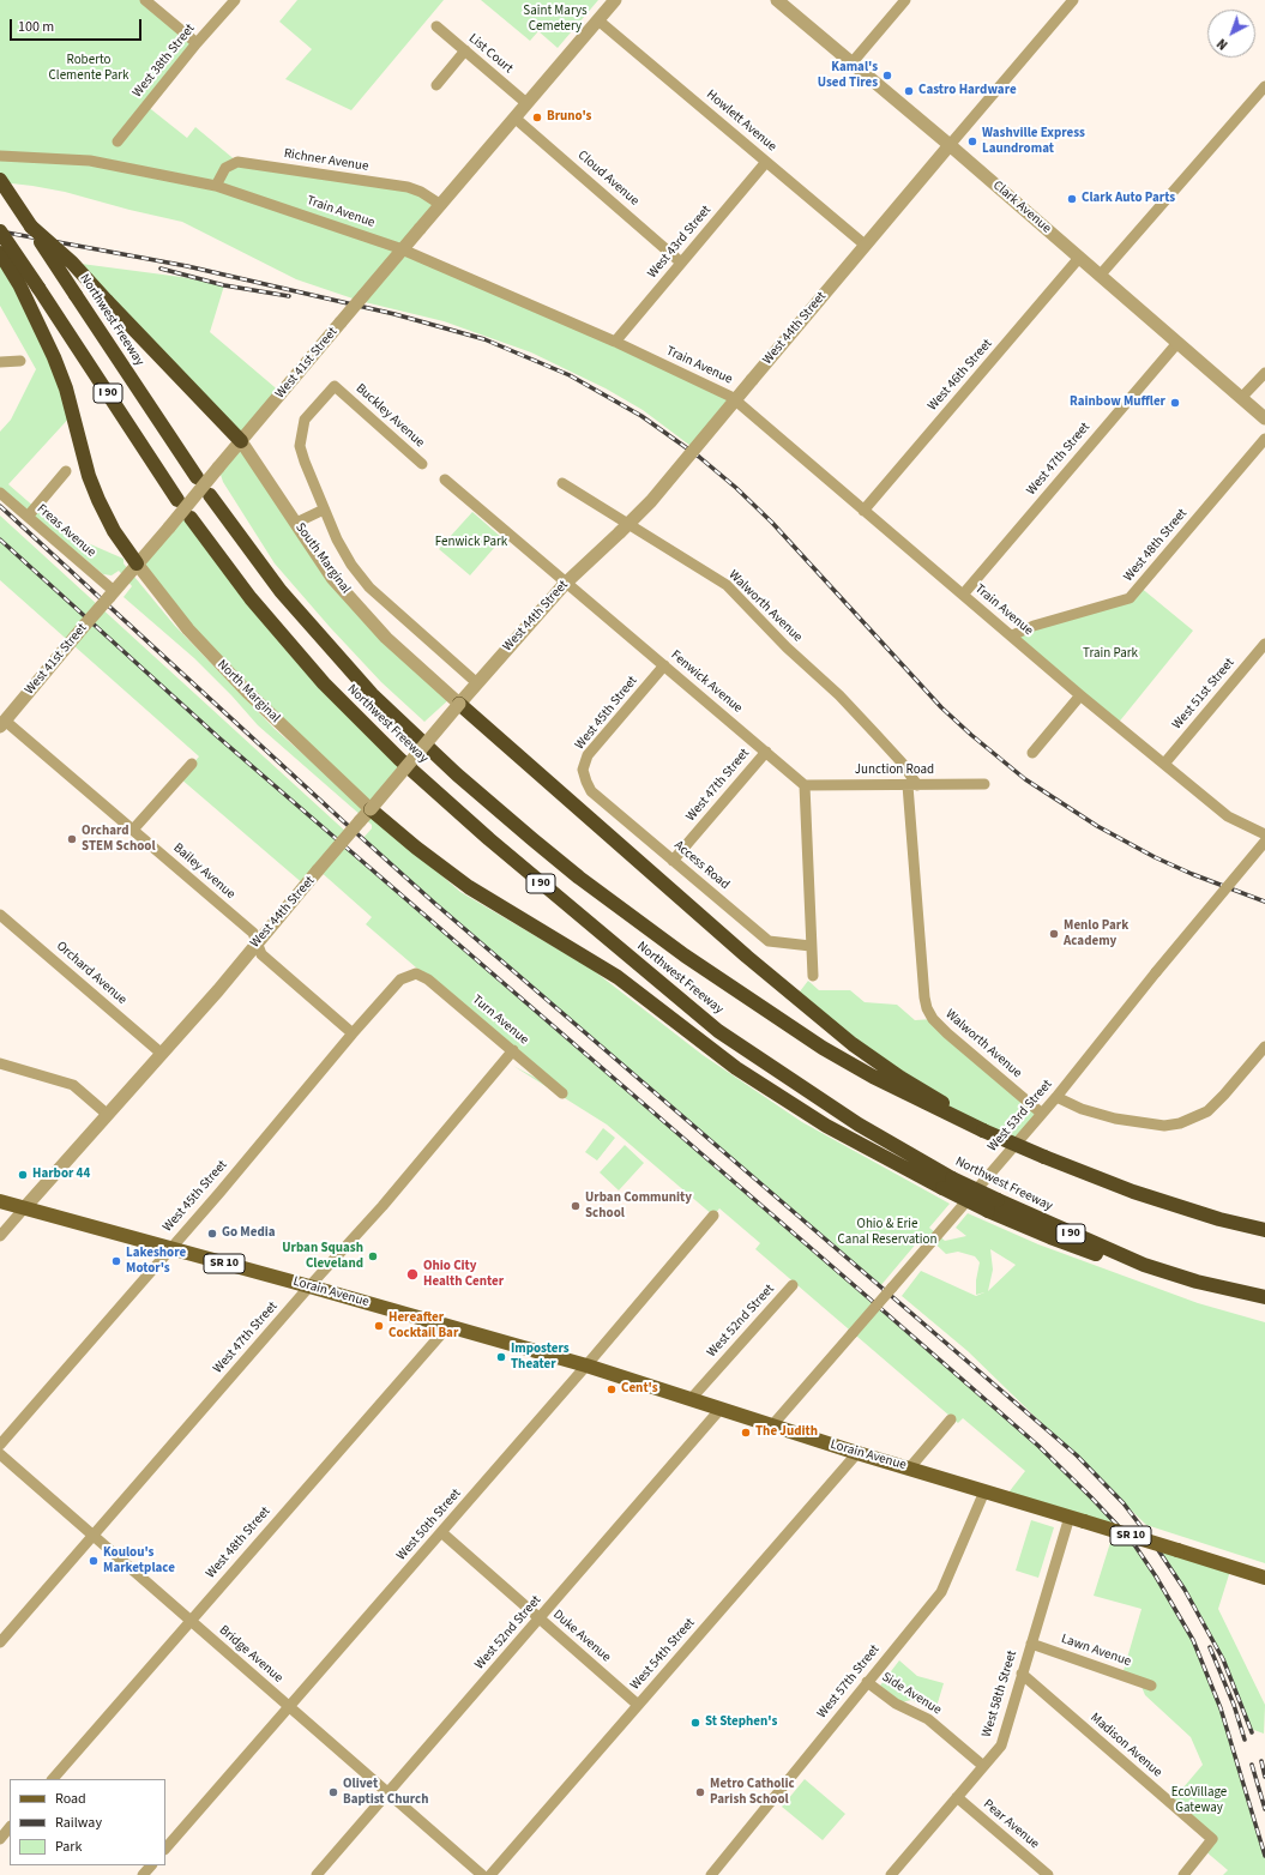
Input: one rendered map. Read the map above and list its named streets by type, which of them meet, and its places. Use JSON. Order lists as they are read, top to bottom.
{
  "streets": {
    "highway": ["Northwest Freeway", "I 90"],
    "main road": ["SR 10", "Lorain Avenue"],
    "street": [
      "List Court",
      "West 38th Street",
      "Howlett Avenue",
      "Richner Avenue",
      "Cloud Avenue",
      "Clark Avenue",
      "Train Avenue",
      "West 43rd Street",
      "West 44th Street",
      "West 41st Street",
      "West 46th Street",
      "Buckley Avenue",
      "West 47th Street",
      "Freas Avenue",
      "West 48th Street",
      "South Marginal",
      "Walworth Avenue",
      "Fenwick Avenue",
      "North Marginal",
      "West 51st Street",
      "West 45th Street",
      "Junction Road",
      "Access Road",
      "Bailey Avenue",
      "Orchard Avenue",
      "Turn Avenue",
      "West 53rd Street",
      "West 52nd Street",
      "West 50th Street",
      "Duke Avenue",
      "Lawn Avenue",
      "Bridge Avenue",
      "West 54th Street",
      "West 57th Street",
      "Side Avenue",
      "West 58th Street",
      "Madison Avenue",
      "Pear Avenue"
    ]
  },
  "crossings": [
    ["List Court", "West 41st Street"],
    ["Howlett Avenue", "West 43rd Street"],
    ["Howlett Avenue", "West 44th Street"],
    ["Howlett Avenue", "West 41st Street"],
    ["Richner Avenue", "Train Avenue"],
    ["Richner Avenue", "West 41st Street"],
    ["Cloud Avenue", "West 43rd Street"],
    ["Cloud Avenue", "West 41st Street"],
    ["Clark Avenue", "West 44th Street"],
    ["Clark Avenue", "West 46th Street"],
    ["Clark Avenue", "West 47th Street"],
    ["Train Avenue", "West 43rd Street"],
    ["Train Avenue", "West 46th Street"],
    ["Train Avenue", "West 47th Street"],
    ["Train Avenue", "West 48th Street"],
    ["Train Avenue", "West 51st Street"],
    ["West 44th Street", "Buckley Avenue"],
    ["West 44th Street", "South Marginal"],
    ["West 44th Street", "Fenwick Avenue"],
    ["West 44th Street", "North Marginal"],
    ["West 44th Street", "Bailey Avenue"],
    ["West 44th Street", "Orchard Avenue"],
    ["West 44th Street", "Lorain Avenue"],
    ["West 41st Street", "Freas Avenue"],
    ["West 41st Street", "South Marginal"],
    ["West 41st Street", "North Marginal"],
    ["West 41st Street", "Bailey Avenue"],
    ["West 47th Street", "Fenwick Avenue"],
    ["West 47th Street", "Access Road"],
    ["West 47th Street", "Turn Avenue"],
    ["West 47th Street", "Lorain Avenue"],
    ["West 47th Street", "Bridge Avenue"],
    ["West 48th Street", "Lorain Avenue"],
    ["West 48th Street", "Bridge Avenue"],
    ["Walworth Avenue", "Junction Road"],
    ["Walworth Avenue", "West 53rd Street"],
    ["Fenwick Avenue", "West 45th Street"],
    ["Fenwick Avenue", "Junction Road"],
    ["West 45th Street", "Access Road"],
    ["West 45th Street", "Bailey Avenue"],
    ["West 45th Street", "Turn Avenue"],
    ["West 45th Street", "Lorain Avenue"],
    ["West 53rd Street", "Lorain Avenue"],
    ["Lorain Avenue", "West 52nd Street"],
    ["Lorain Avenue", "West 50th Street"],
    ["Lorain Avenue", "West 54th Street"],
    ["Lorain Avenue", "West 57th Street"],
    ["Lorain Avenue", "West 58th Street"],
    ["West 52nd Street", "Duke Avenue"],
    ["West 52nd Street", "Bridge Avenue"],
    ["West 50th Street", "Duke Avenue"],
    ["West 50th Street", "Bridge Avenue"],
    ["Duke Avenue", "West 54th Street"],
    ["Lawn Avenue", "West 58th Street"],
    ["West 57th Street", "Side Avenue"],
    ["Side Avenue", "West 58th Street"],
    ["West 58th Street", "Madison Avenue"],
    ["West 58th Street", "Pear Avenue"]
  ],
  "parks": [
    "Saint Marys Cemetery",
    "Roberto Clemente Park",
    "Fenwick Park",
    "Train Park",
    "Ohio & Erie Canal Reservation",
    "EcoVillage Gateway"
  ],
  "places": [
    "Kamal's Used Tires",
    "Castro Hardware",
    "Bruno's",
    "Washville Express Laundromat",
    "Clark Auto Parts",
    "Rainbow Muffler",
    "Orchard STEM School",
    "Menlo Park Academy",
    "Harbor 44",
    "Urban Community School",
    "Go Media",
    "Urban Squash Cleveland",
    "Lakeshore Motor's",
    "Ohio City Health Center",
    "Hereafter Cocktail Bar",
    "Imposters Theater",
    "Cent's",
    "The Judith",
    "Koulou's Marketplace",
    "St Stephen's",
    "Olivet Baptist Church",
    "Metro Catholic Parish School"
  ],
  "legend": ["Road", "Railway", "Park"],
  "scale_bar": "100 m",
  "north": "bottom left"
}
